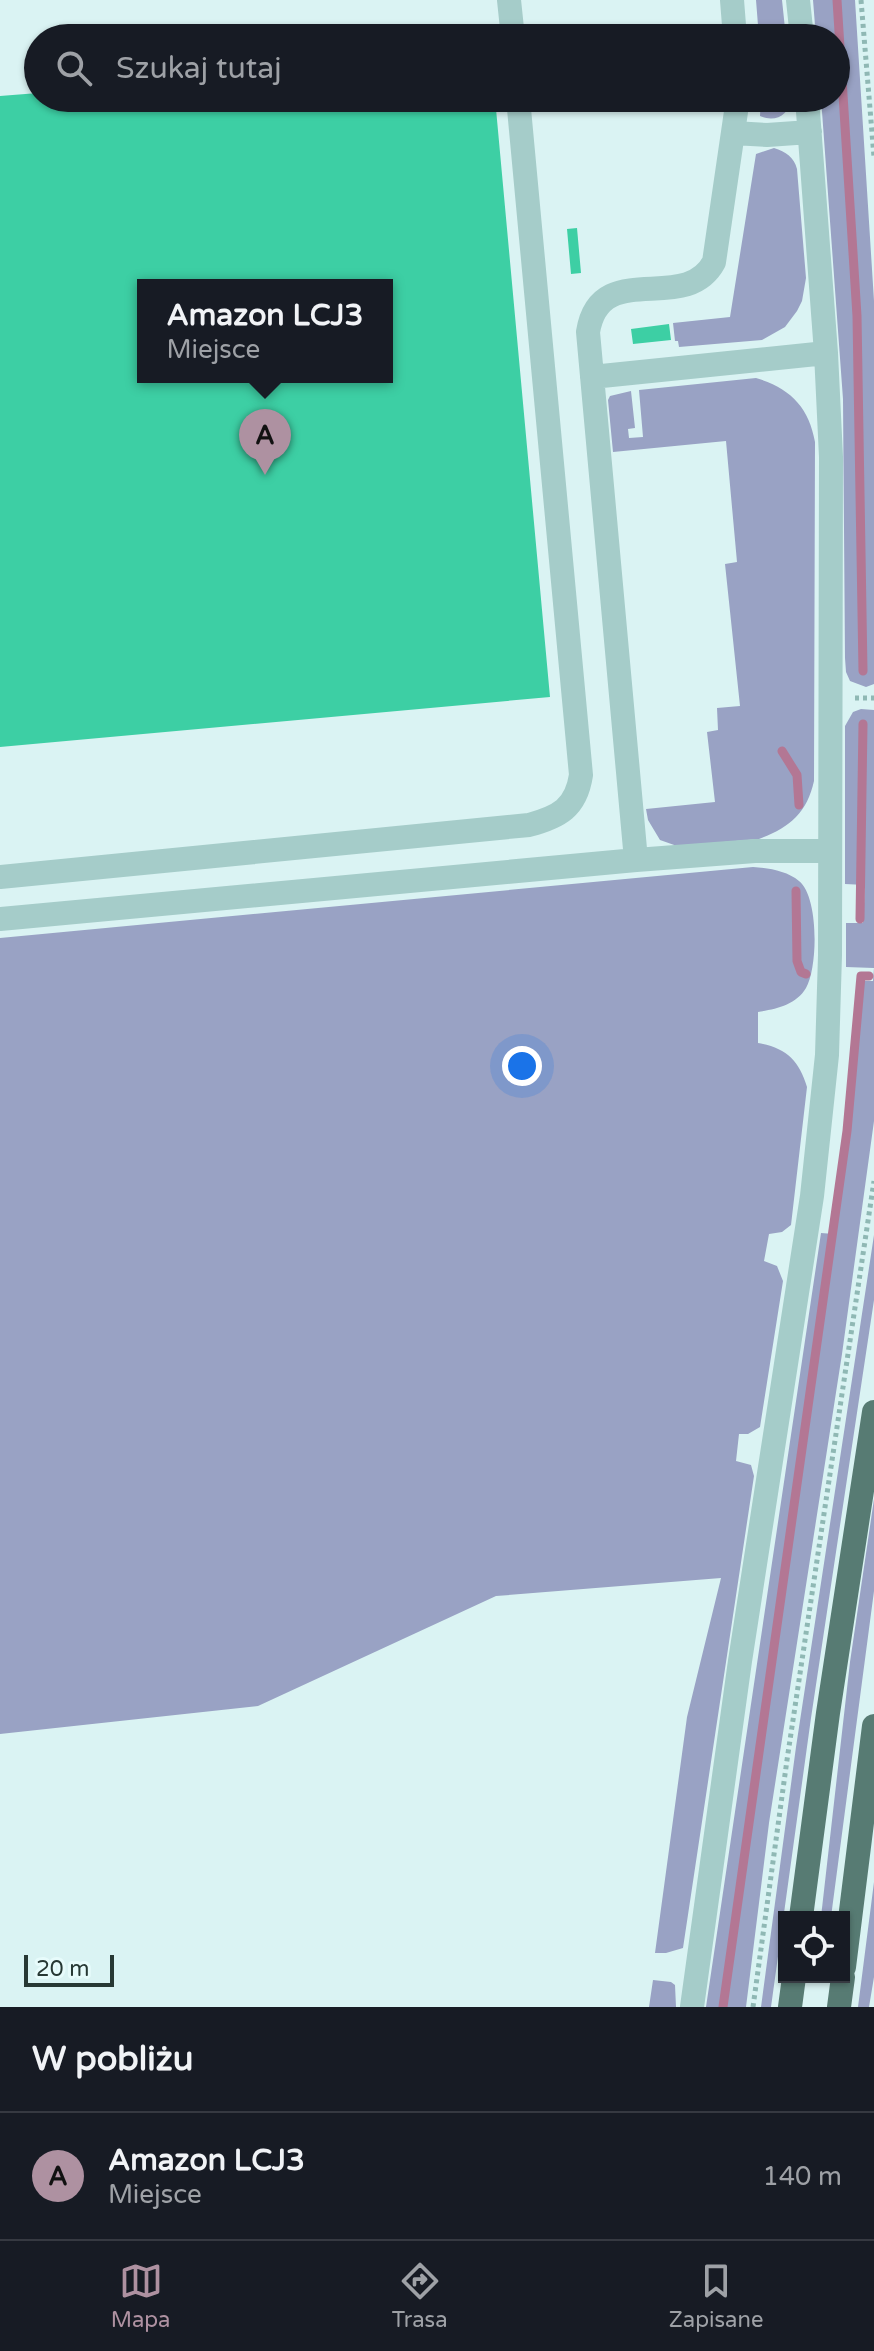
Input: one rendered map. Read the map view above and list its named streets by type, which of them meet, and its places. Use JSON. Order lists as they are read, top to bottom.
{
  "scale_bar": "20 m",
  "page": {
    "search": "Szukaj tutaj",
    "popup": ["Amazon LCJ3", "Miejsce"],
    "pins": "A",
    "scale": "20 m",
    "heading": "W pobliżu",
    "list": [
      {
        "mark": "A",
        "name": "Amazon LCJ3",
        "note": "Miejsce",
        "value": "140 m"
      }
    ],
    "nav": ["Mapa", "Trasa", "Zapisane"]
  }
}
